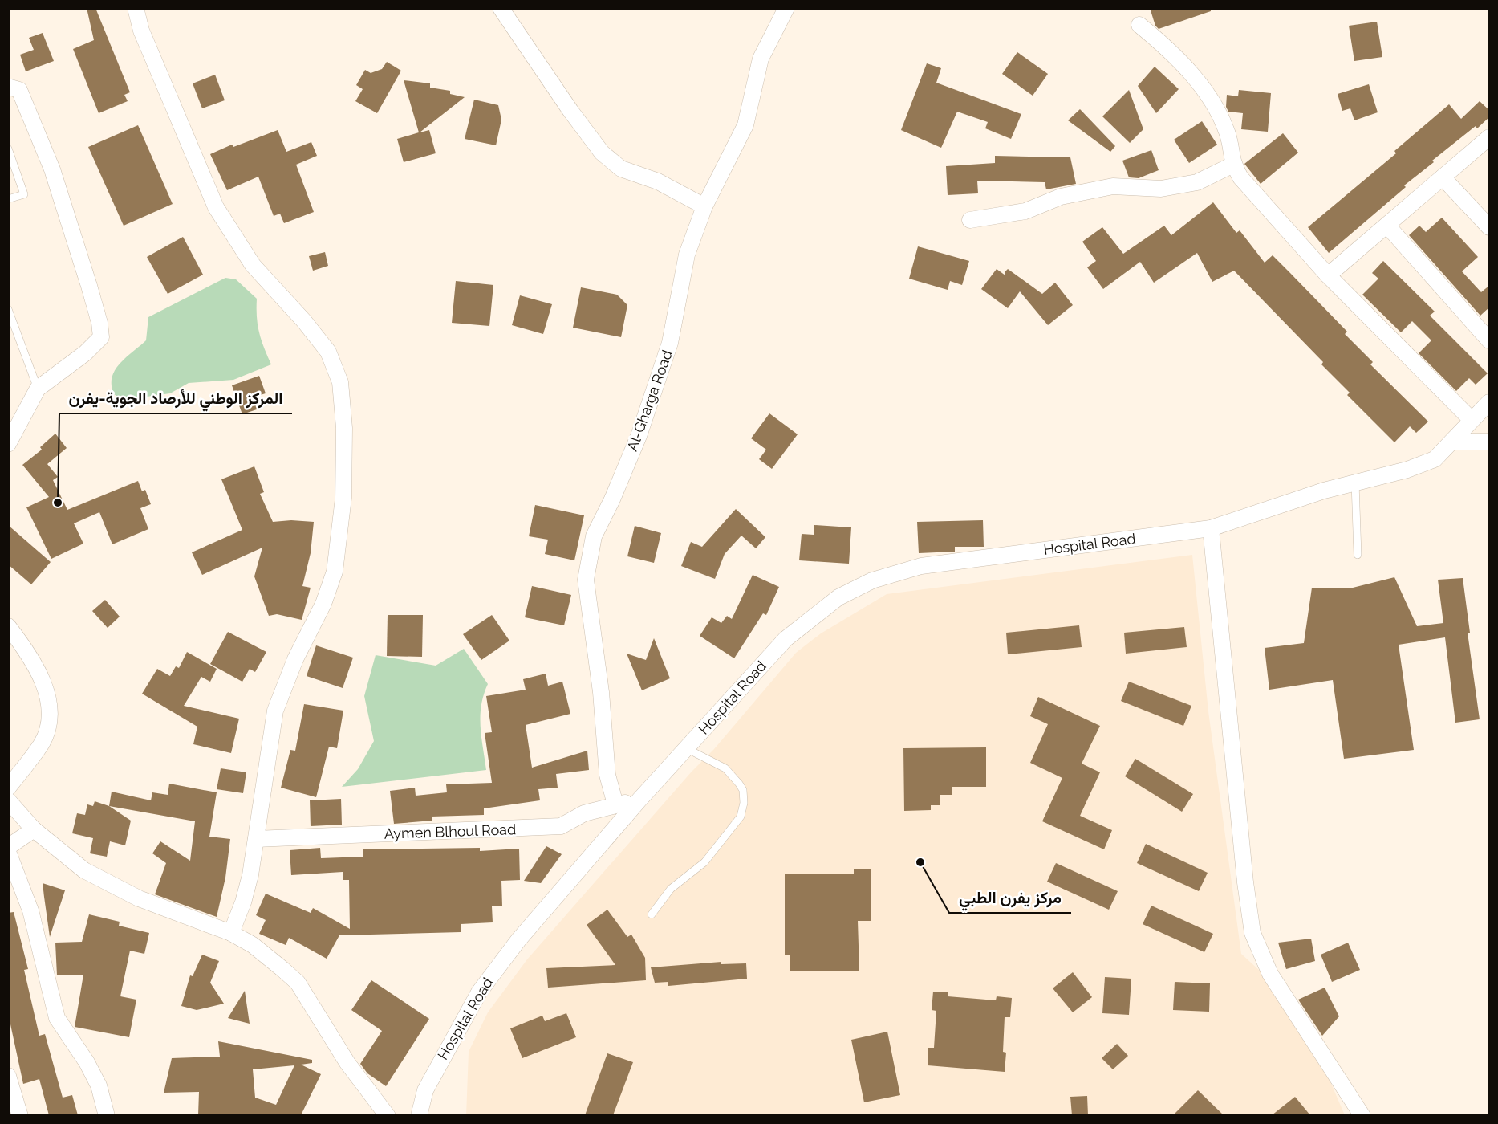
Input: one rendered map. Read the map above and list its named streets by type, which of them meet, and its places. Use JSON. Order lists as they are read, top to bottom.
{
  "streets": {
    "street": ["Al-Gharga Road", "Hospital Road", "Aymen Blhoul Road"]
  },
  "crossings": [
    ["Al-Gharga Road", "Aymen Blhoul Road"],
    ["Hospital Road", "Aymen Blhoul Road"]
  ],
  "places": ["المركز الوطني للأرصاد الجوية-يفرن", "مركز يفرن الطبي"]
}
